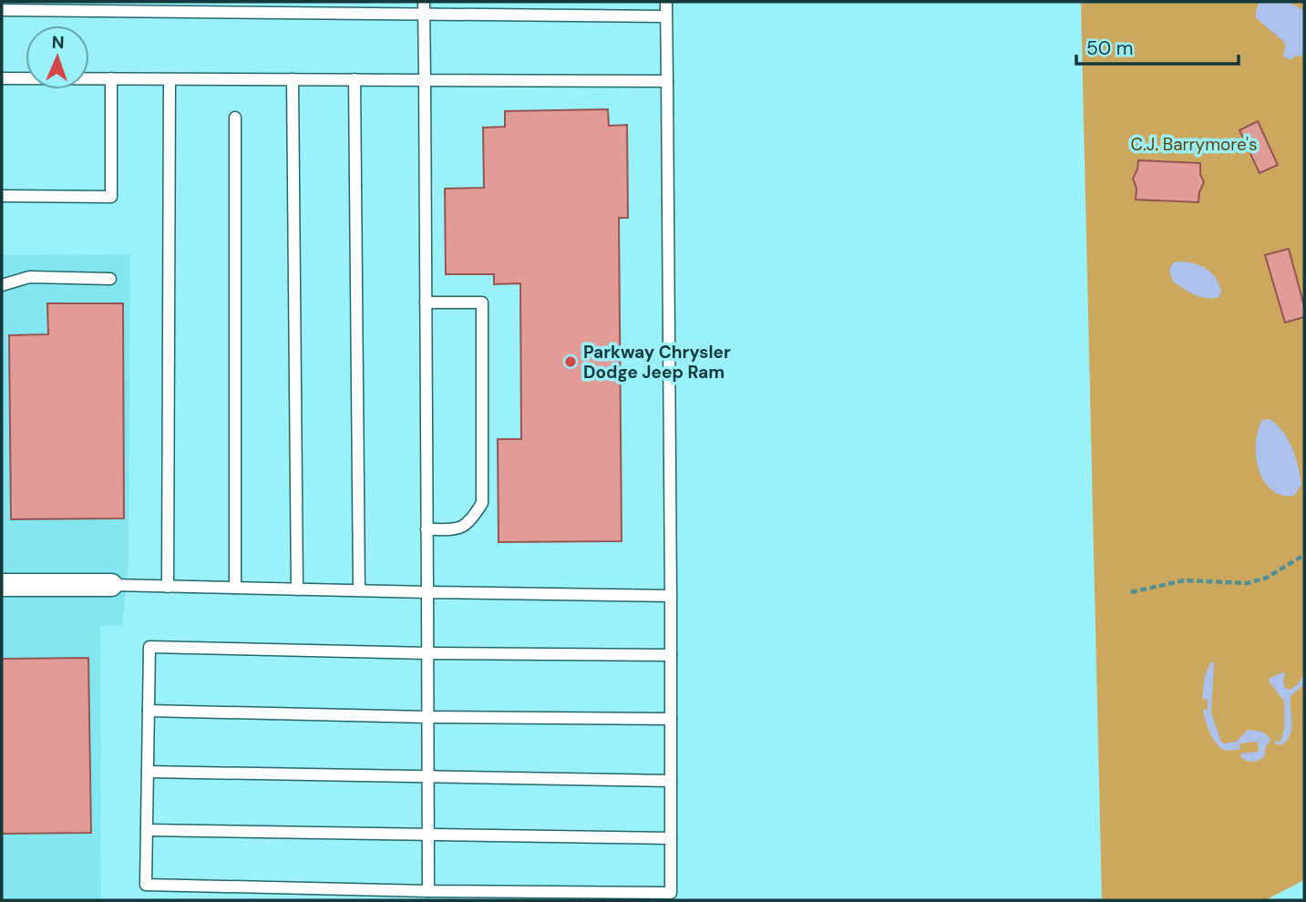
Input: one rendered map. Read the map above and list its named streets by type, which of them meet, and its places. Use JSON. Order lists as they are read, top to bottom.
{
  "parks": ["C.J. Barrymore's"],
  "places": ["Parkway Chrysler Dodge Jeep Ram"],
  "scale_bar": "50 m",
  "north": "top"
}
